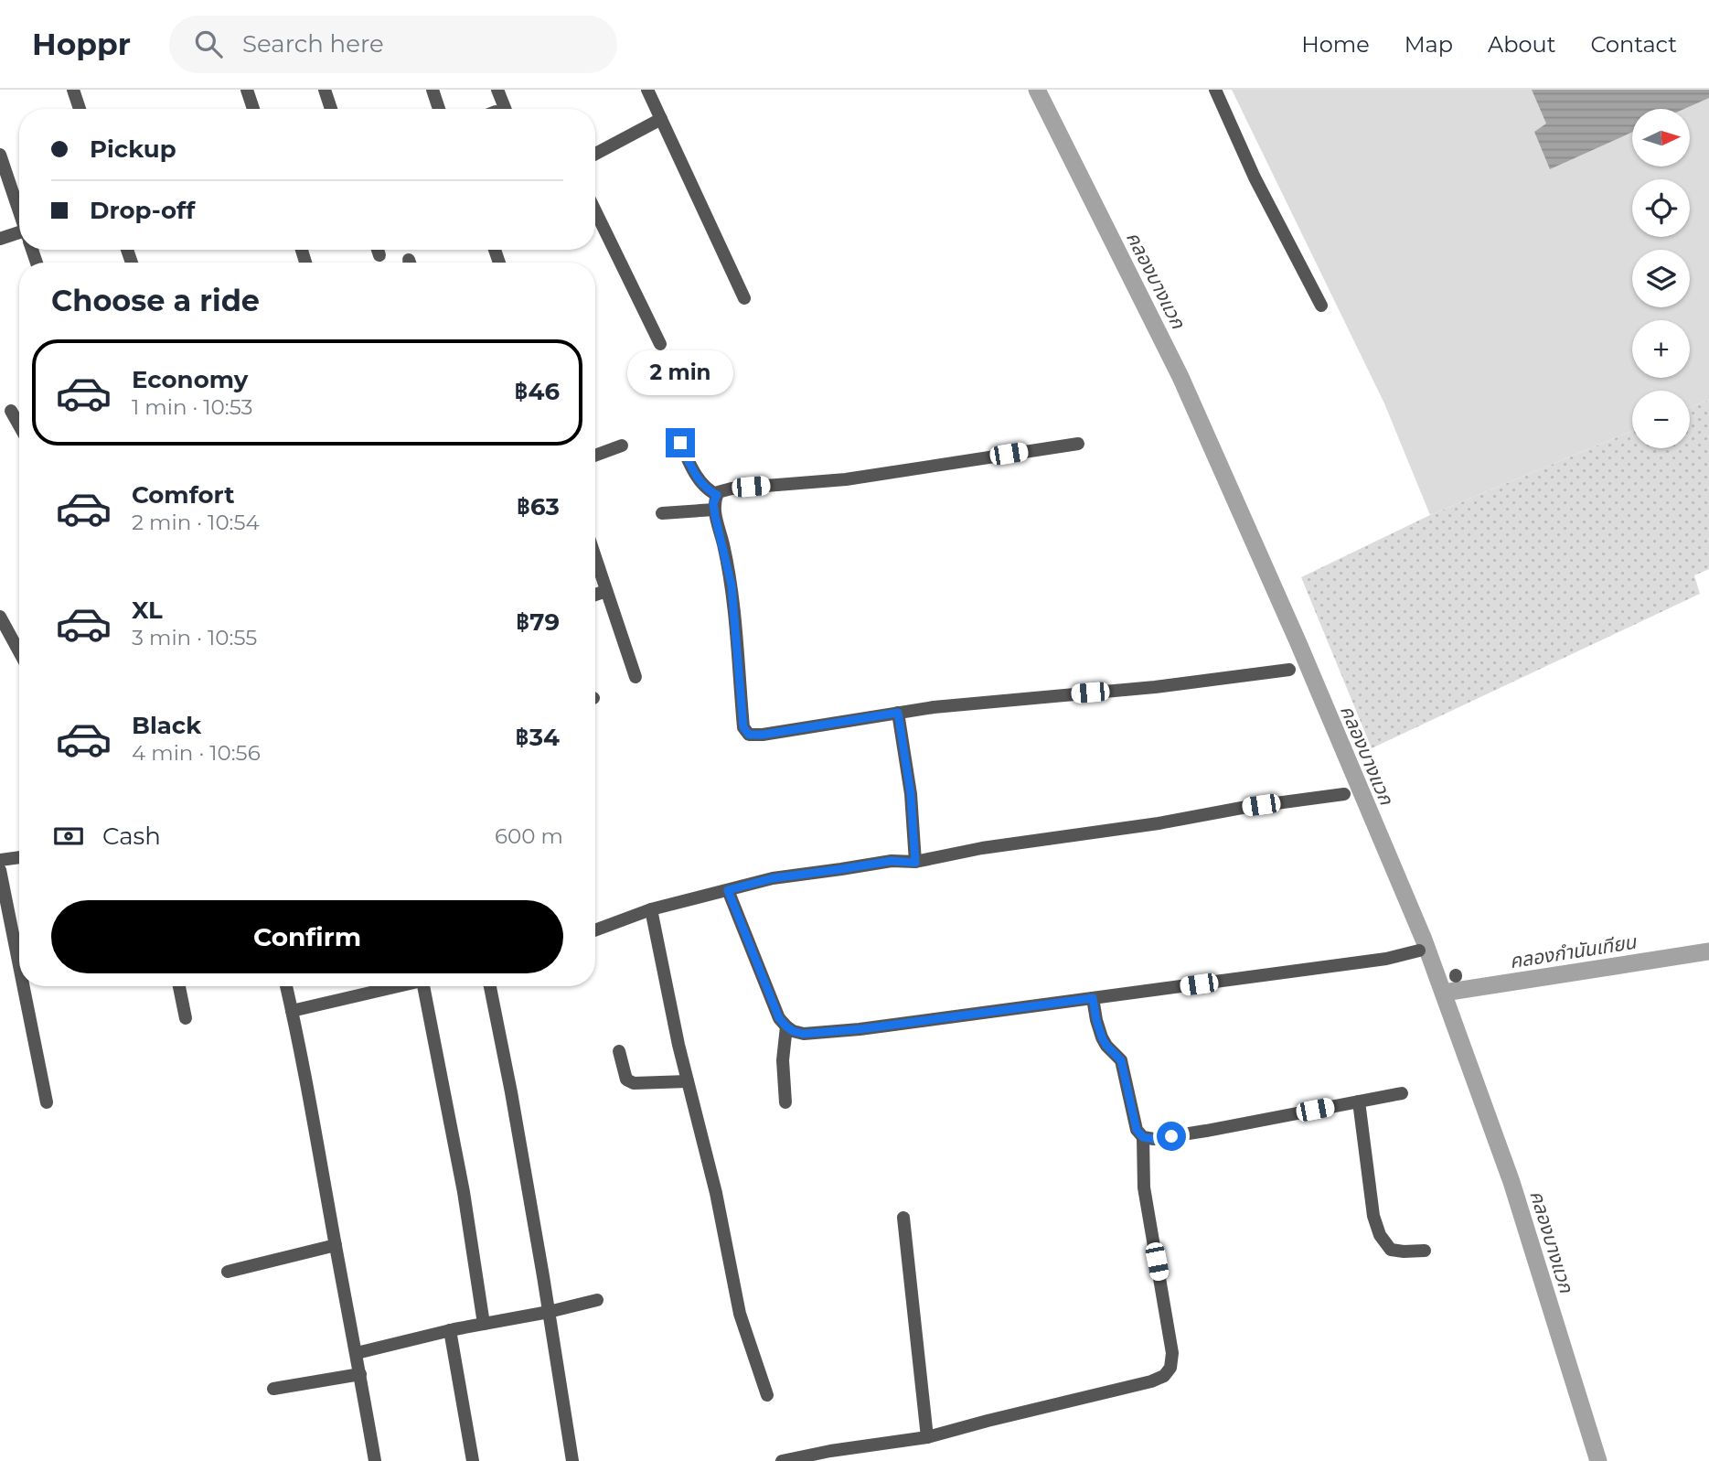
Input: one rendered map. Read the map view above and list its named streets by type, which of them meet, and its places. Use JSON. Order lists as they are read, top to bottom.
{
  "water": ["คลองบางแวก", "คลองกำนันเทียน"],
  "north": "right",
  "page": {
    "header": "Hoppr",
    "search": "Search here",
    "nav": [
      "Home",
      "Map",
      "About",
      "Contact"
    ],
    "map_buttons": ["+", "−"],
    "banner": ["Pickup", "Drop-off"],
    "heading": "Choose a ride",
    "list": [
      {
        "name": "Economy",
        "note": "1 min · 10:53",
        "value": "฿46"
      },
      {
        "name": "Comfort",
        "note": "2 min · 10:54",
        "value": "฿63"
      },
      {
        "name": "XL",
        "note": "3 min · 10:55",
        "value": "฿79"
      },
      {
        "name": "Black",
        "note": "4 min · 10:56",
        "value": "฿34"
      }
    ],
    "bubble": "2 min",
    "pay": ["Cash", "600 m"],
    "buttons": "Confirm"
  }
}
